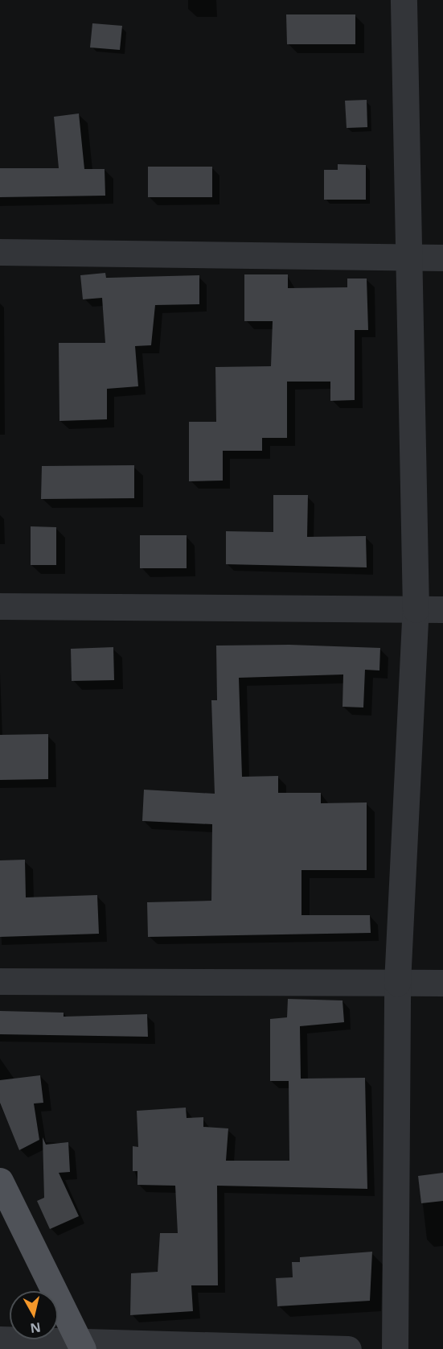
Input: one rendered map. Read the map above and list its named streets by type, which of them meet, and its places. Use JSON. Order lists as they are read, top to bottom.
{
  "north": "bottom"
}
